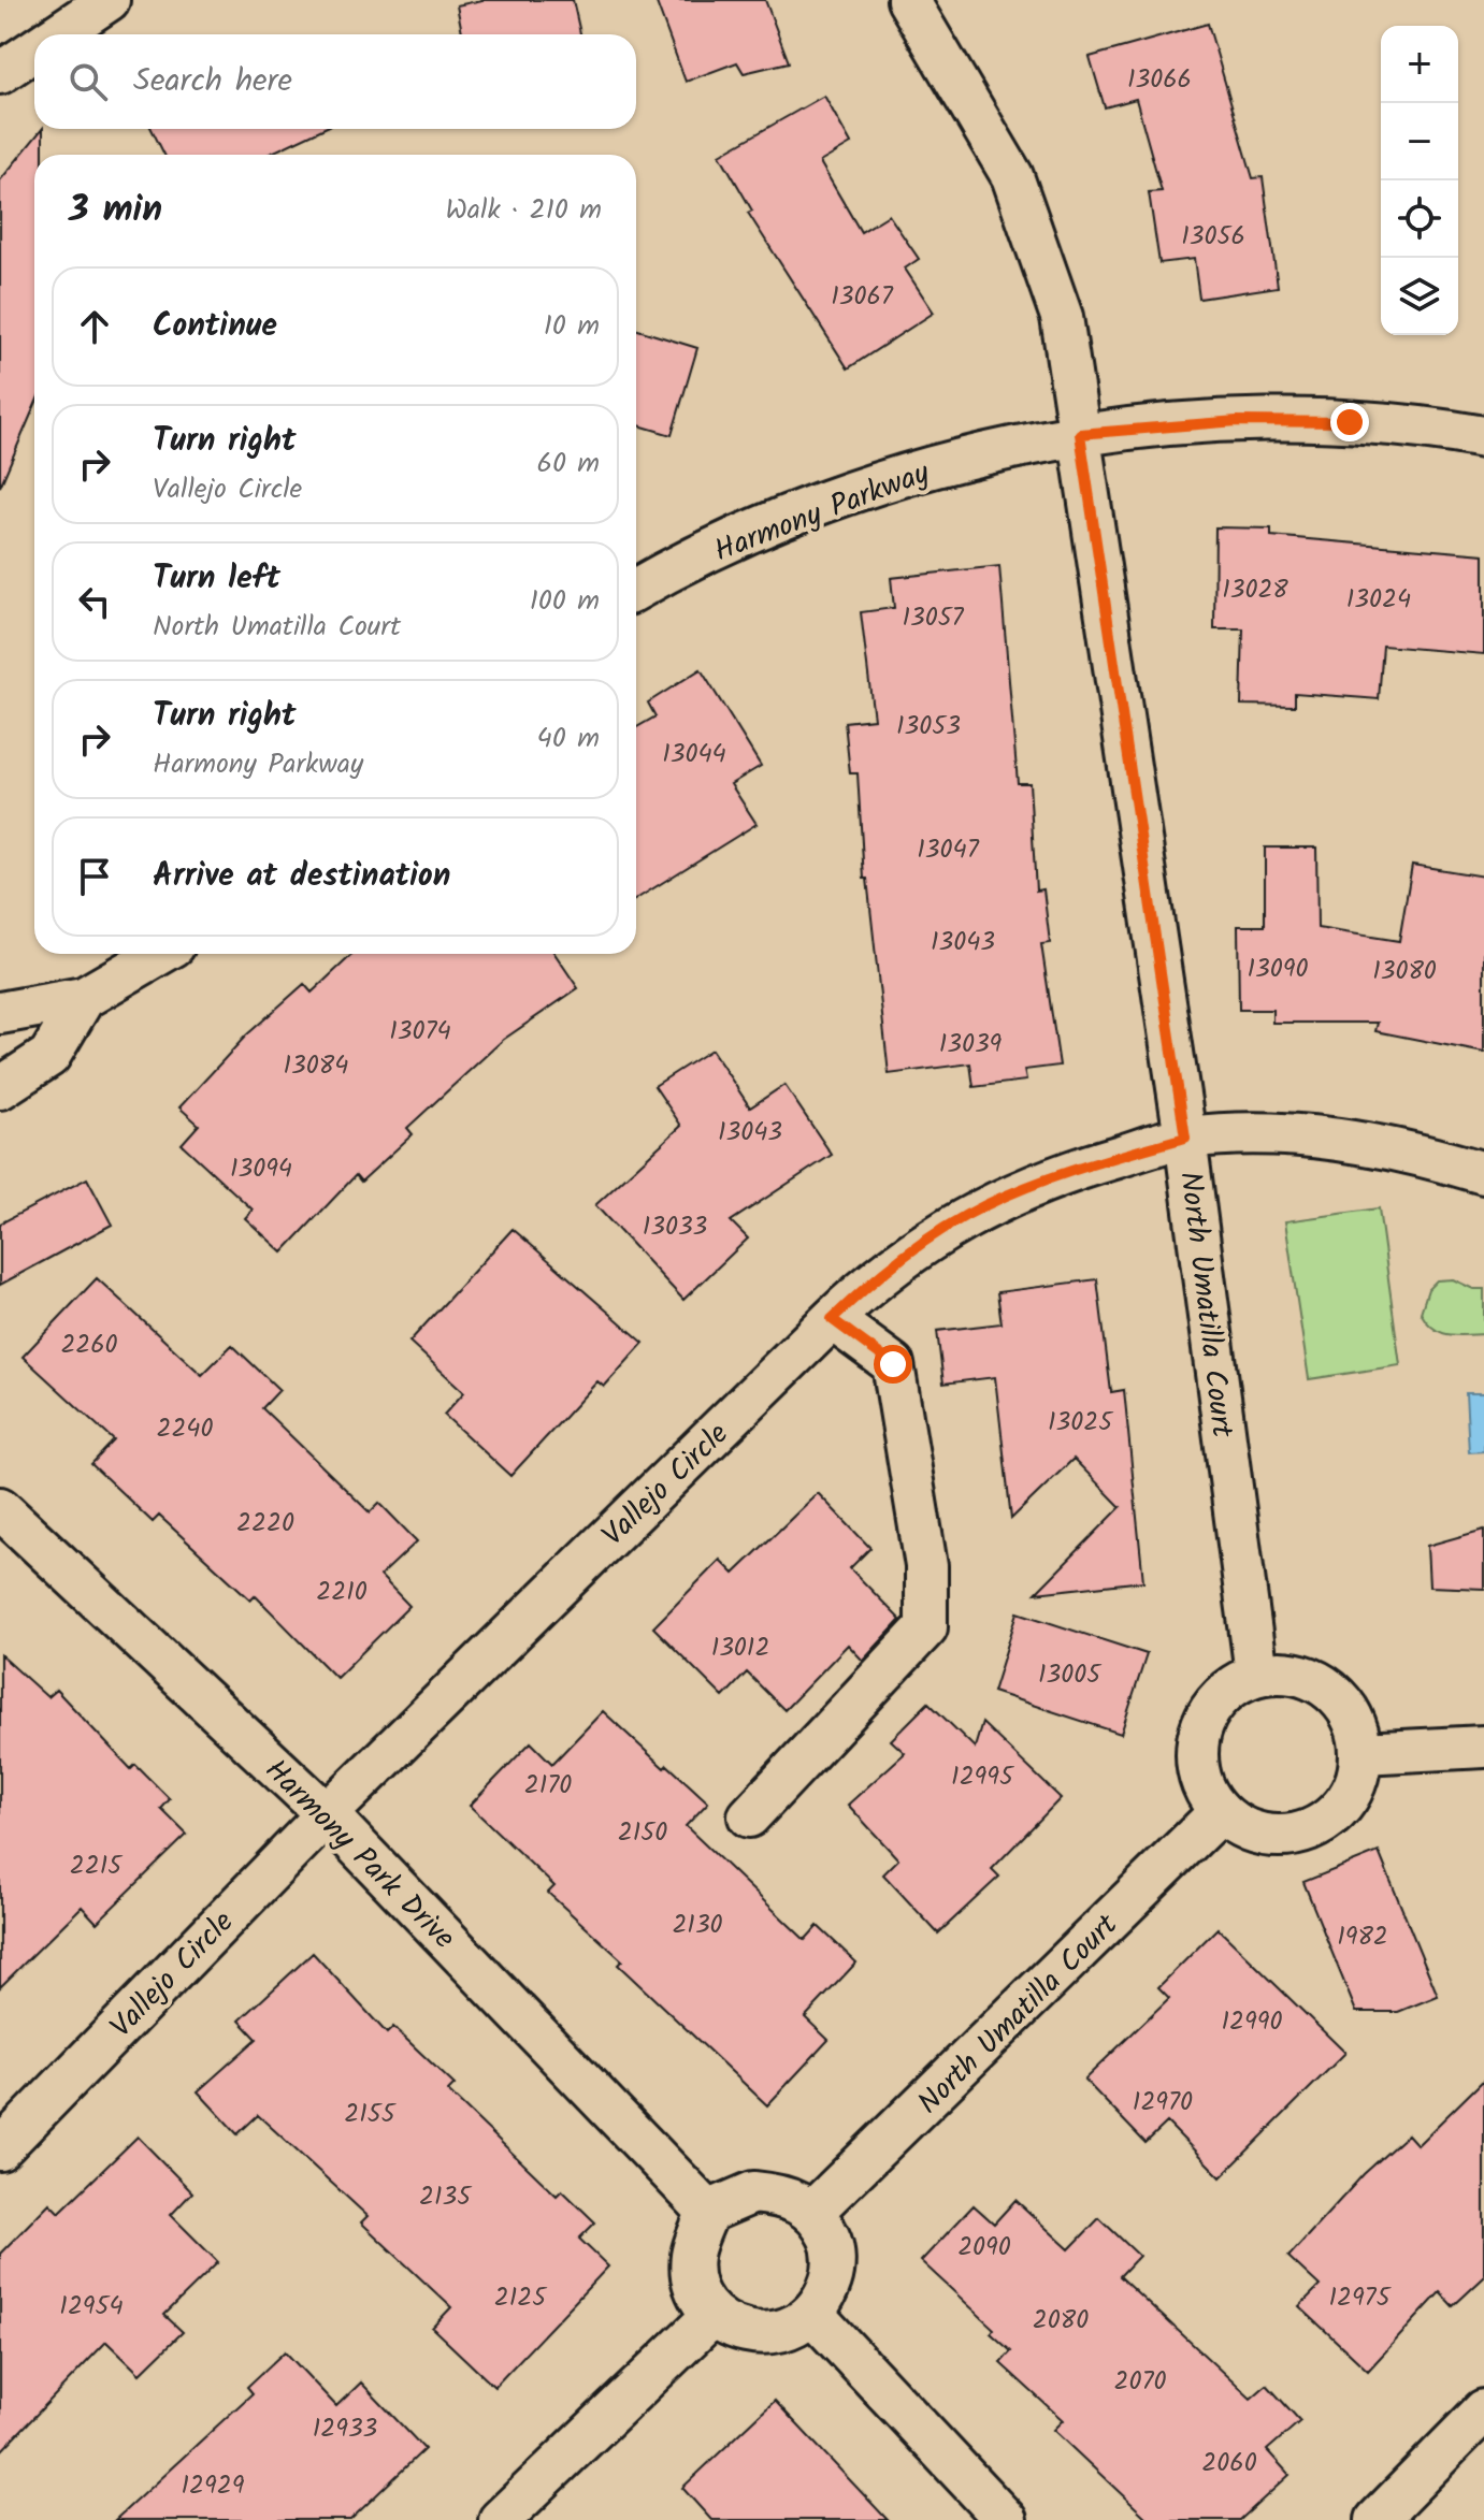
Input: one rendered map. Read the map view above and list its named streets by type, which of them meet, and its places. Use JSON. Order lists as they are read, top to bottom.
{
  "streets": {
    "street": [
      "Harmony Parkway",
      "North Umatilla Court",
      "Vallejo Circle",
      "Harmony Park Drive"
    ]
  },
  "crossings": [
    ["Harmony Parkway", "North Umatilla Court"],
    ["North Umatilla Court", "Vallejo Circle"],
    ["North Umatilla Court", "Harmony Park Drive"],
    ["Vallejo Circle", "Harmony Park Drive"]
  ],
  "house_numbers": [
    "13066",
    "13056",
    "13067",
    "13028",
    "13024",
    "13057",
    "13053",
    "13044",
    "13047",
    "13043",
    "13090",
    "13080",
    "13074",
    "13039",
    "13084",
    "13043",
    "13094",
    "13033",
    "2260",
    "13025",
    "2240",
    "2220",
    "2210",
    "13012",
    "13005",
    "12995",
    "2170",
    "2150",
    "2215",
    "2130",
    "1982",
    "12990",
    "12970",
    "2155",
    "2135",
    "2090",
    "2125",
    "12975",
    "12954",
    "2080",
    "2070",
    "12933",
    "2060",
    "12929"
  ],
  "page": {
    "map_buttons": ["+", "−"],
    "search": "Search here",
    "heading": ["3 min", "Walk · 210 m"],
    "list": [
      ["Continue", "10 m"],
      ["Turn right", "Vallejo Circle", "60 m"],
      ["Turn left", "North Umatilla Court", "100 m"],
      ["Turn right", "Harmony Parkway", "40 m"],
      "Arrive at destination"
    ]
  }
}
